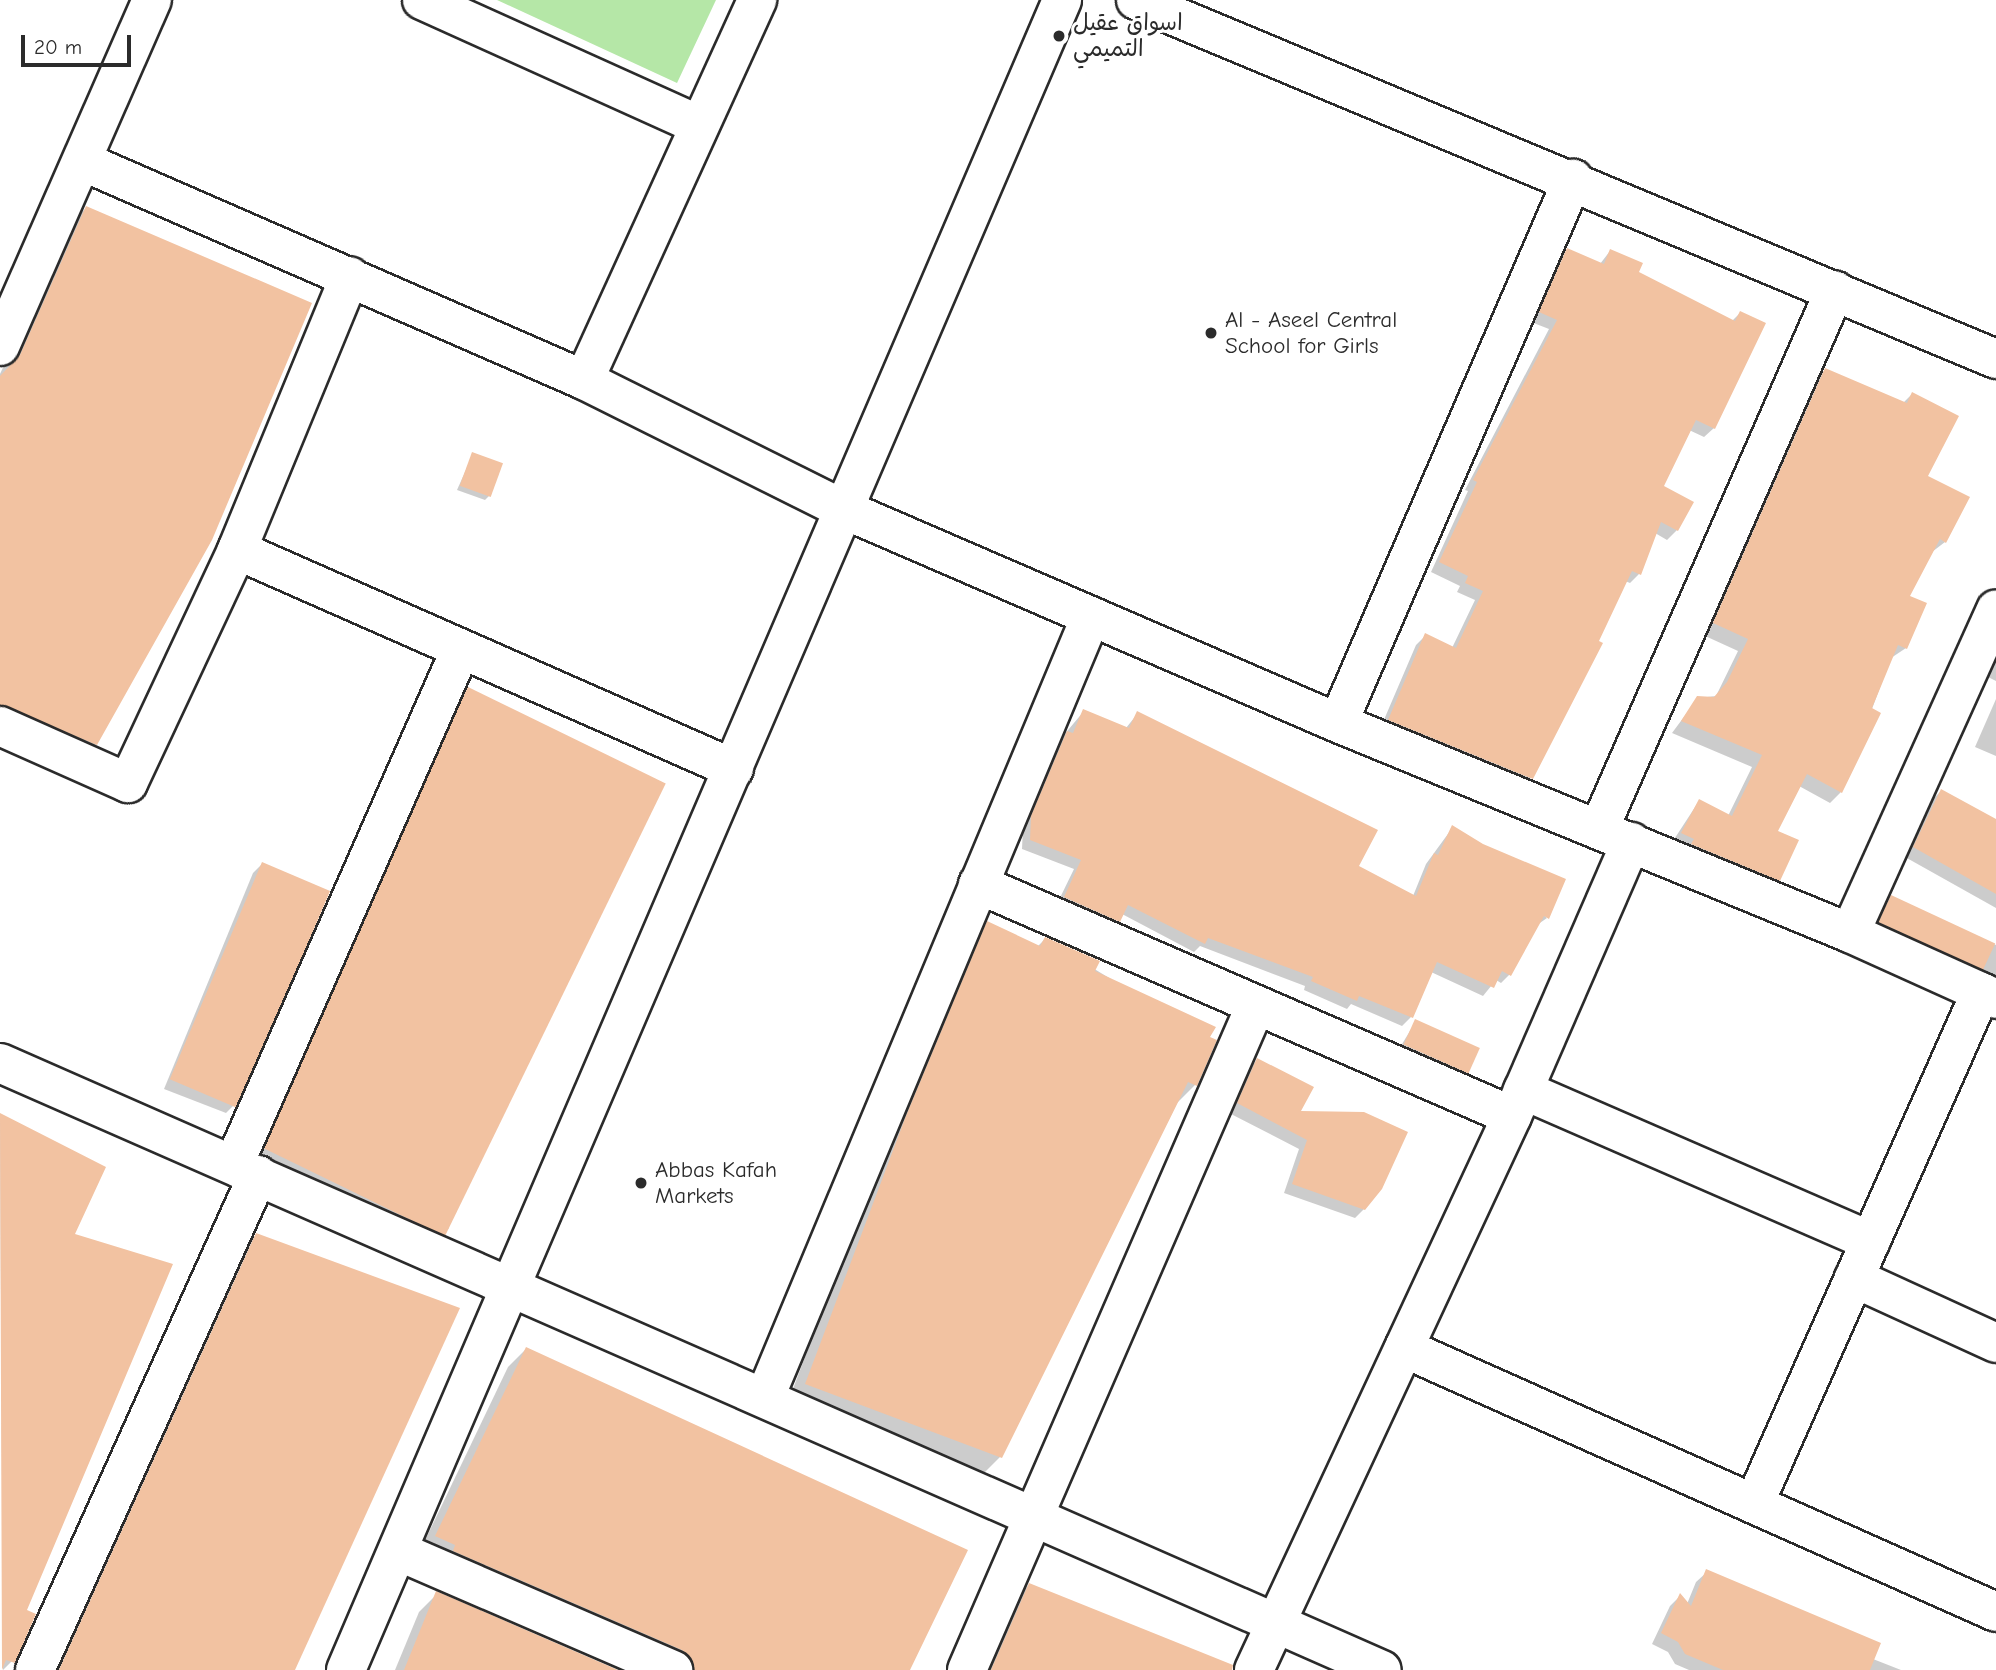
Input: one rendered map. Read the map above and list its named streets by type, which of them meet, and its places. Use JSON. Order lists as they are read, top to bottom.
{
  "places": ["اسواق عقيل التميمي", "Al - Aseel Central School for Girls", "Abbas Kafah Markets"],
  "scale_bar": "20 m"
}
